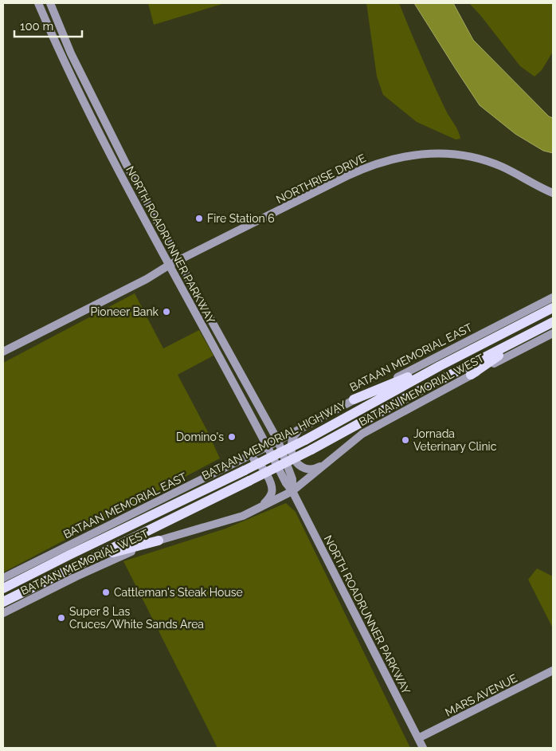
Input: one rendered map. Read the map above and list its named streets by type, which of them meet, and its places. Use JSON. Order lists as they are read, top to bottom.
{
  "streets": {
    "highway": ["BATAAN MEMORIAL HIGHWAY"],
    "main road": [
      "NORTHRISE DRIVE",
      "NORTH ROADRUNNER PARKWAY",
      "BATAAN MEMORIAL EAST",
      "BATAAN MEMORIAL WEST",
      "MARS AVENUE"
    ]
  },
  "crossings": [
    ["NORTHRISE DRIVE", "NORTH ROADRUNNER PARKWAY"],
    ["NORTH ROADRUNNER PARKWAY", "BATAAN MEMORIAL EAST"],
    ["NORTH ROADRUNNER PARKWAY", "BATAAN MEMORIAL WEST"],
    ["NORTH ROADRUNNER PARKWAY", "MARS AVENUE"]
  ],
  "places": [
    "Fire Station 6",
    "Pioneer Bank",
    "Domino's",
    "Jornada Veterinary Clinic",
    "Cattleman's Steak House",
    "Super 8 Las Cruces/White Sands Area"
  ],
  "scale_bar": "100 m"
}
